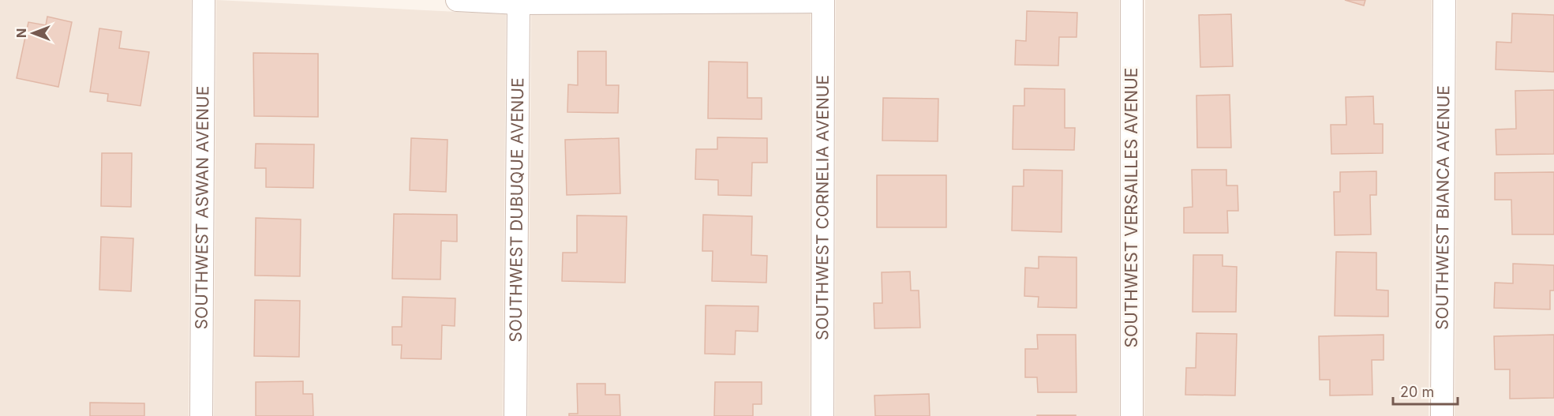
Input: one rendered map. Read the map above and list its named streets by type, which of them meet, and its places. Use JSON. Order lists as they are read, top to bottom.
{
  "streets": {
    "street": [
      "SOUTHWEST VERSAILLES AVENUE",
      "SOUTHWEST ASWAN AVENUE",
      "SOUTHWEST CORNELIA AVENUE",
      "SOUTHWEST BIANCA AVENUE",
      "SOUTHWEST DUBUQUE AVENUE"
    ]
  },
  "scale_bar": "20 m",
  "north": "left"
}
